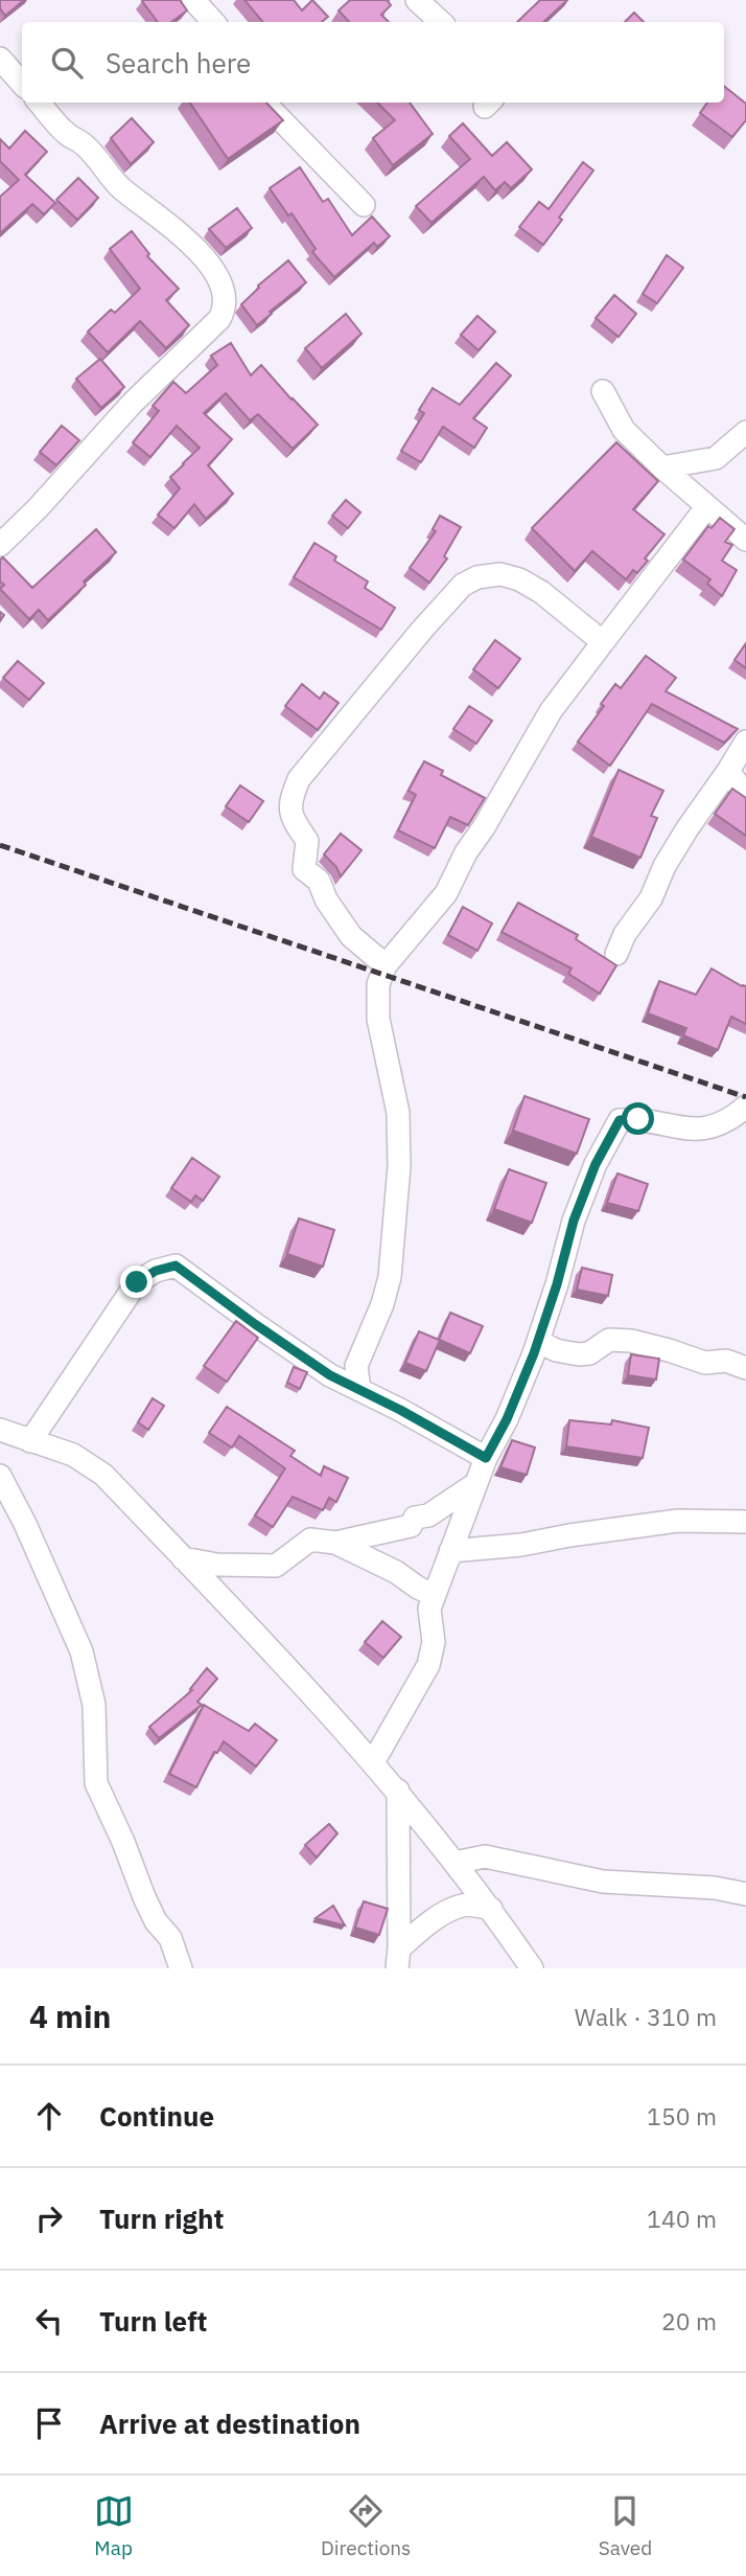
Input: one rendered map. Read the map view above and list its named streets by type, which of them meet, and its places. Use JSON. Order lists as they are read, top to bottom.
{
  "page": {
    "search": "Search here",
    "heading": ["4 min", "Walk · 310 m"],
    "list": [
      ["Continue", "150 m"],
      ["Turn right", "140 m"],
      ["Turn left", "20 m"],
      "Arrive at destination"
    ],
    "nav": ["Map", "Directions", "Saved"]
  }
}
